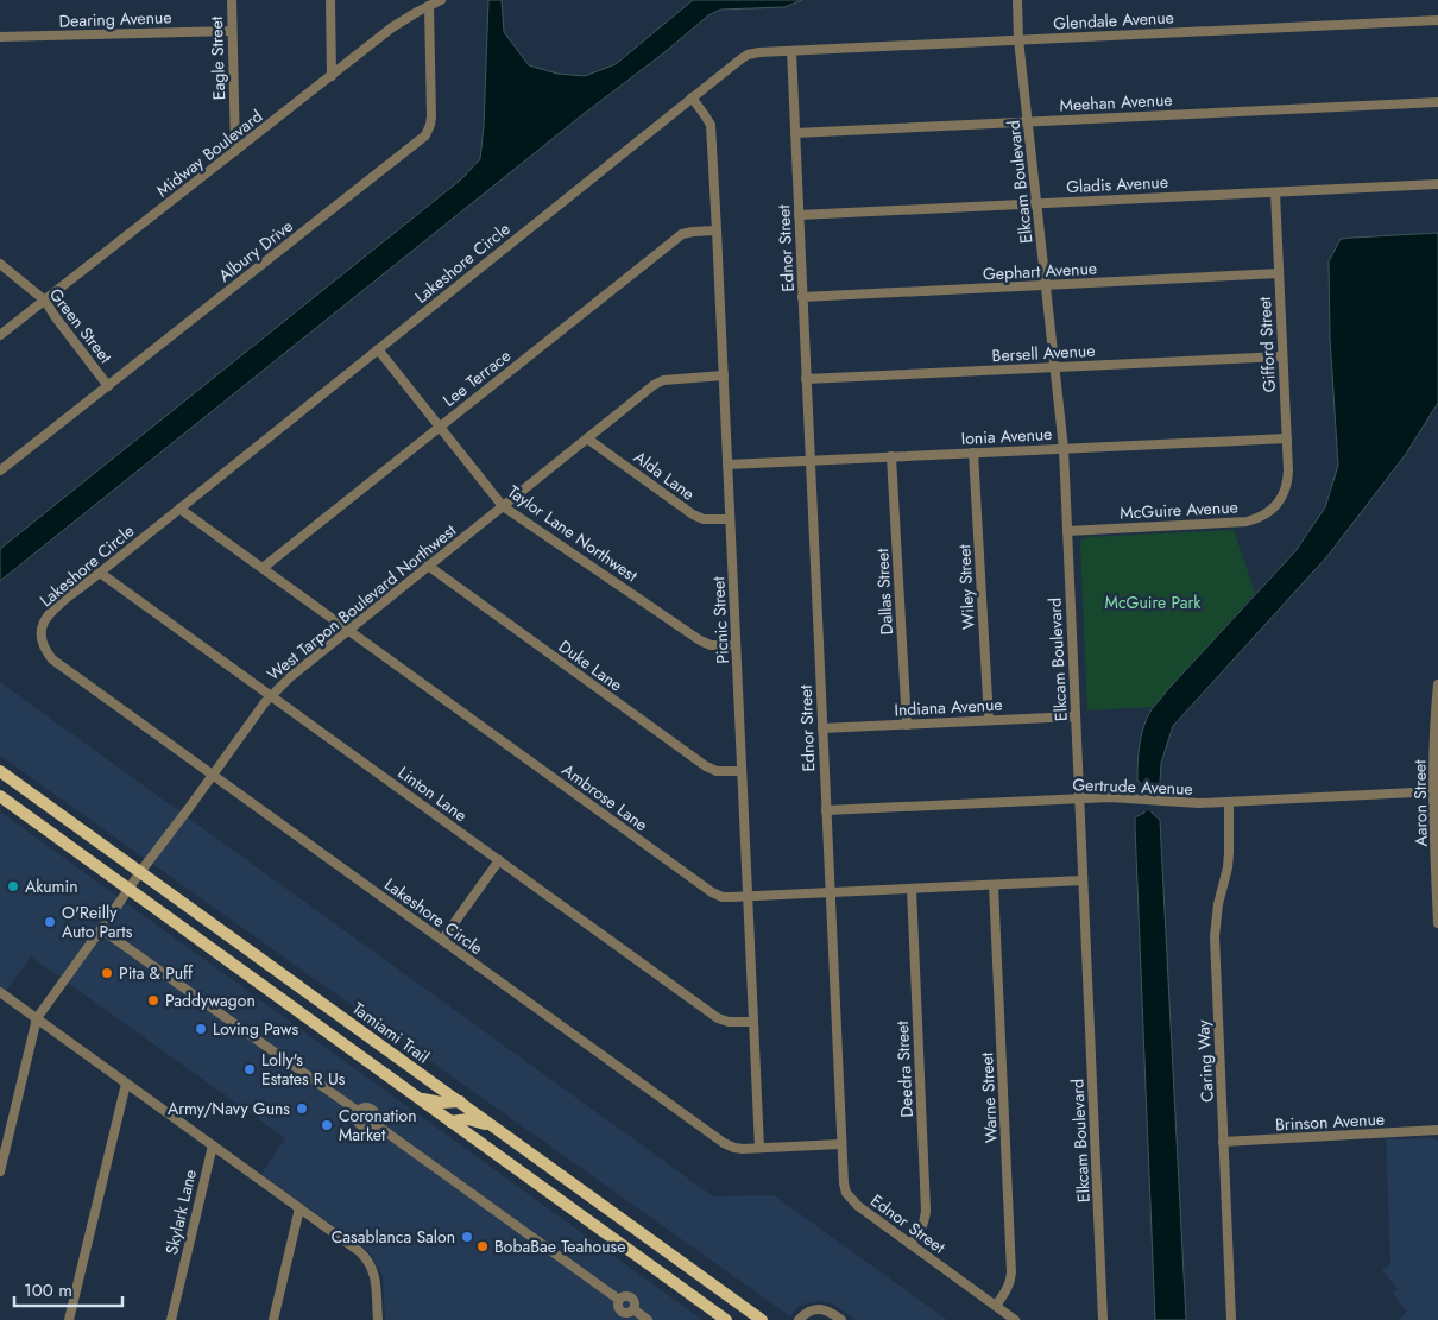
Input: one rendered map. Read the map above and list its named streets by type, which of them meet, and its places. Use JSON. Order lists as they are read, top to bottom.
{
  "streets": {
    "main road": ["Tamiami Trail"],
    "street": [
      "Dearing Avenue",
      "Glendale Avenue",
      "Eagle Street",
      "Meehan Avenue",
      "Midway Boulevard",
      "Elkcam Boulevard",
      "Gladis Avenue",
      "Ednor Street",
      "Albury Drive",
      "Lakeshore Circle",
      "Gephart Avenue",
      "Green Street",
      "Gifford Street",
      "Bersell Avenue",
      "Lee Terrace",
      "Ionia Avenue",
      "Alda Lane",
      "McGuire Avenue",
      "Taylor Lane Northwest",
      "Wiley Street",
      "Dallas Street",
      "West Tarpon Boulevard Northwest",
      "Picnic Street",
      "Duke Lane",
      "Indiana Avenue",
      "Gertrude Avenue",
      "Linton Lane",
      "Ambrose Lane",
      "Aaron Street",
      "Caring Way",
      "Deedra Street",
      "Warne Street",
      "Brinson Avenue",
      "Skylark Lane"
    ]
  },
  "crossings": [
    ["Dearing Avenue", "Eagle Street"],
    ["Glendale Avenue", "Elkcam Boulevard"],
    ["Glendale Avenue", "Ednor Street"],
    ["Glendale Avenue", "Lakeshore Circle"],
    ["Eagle Street", "Midway Boulevard"],
    ["Meehan Avenue", "Elkcam Boulevard"],
    ["Meehan Avenue", "Ednor Street"],
    ["Midway Boulevard", "Albury Drive"],
    ["Midway Boulevard", "Green Street"],
    ["Elkcam Boulevard", "Gladis Avenue"],
    ["Elkcam Boulevard", "Gephart Avenue"],
    ["Elkcam Boulevard", "Bersell Avenue"],
    ["Elkcam Boulevard", "Ionia Avenue"],
    ["Elkcam Boulevard", "McGuire Avenue"],
    ["Elkcam Boulevard", "Indiana Avenue"],
    ["Elkcam Boulevard", "Gertrude Avenue"],
    ["Elkcam Boulevard", "Ambrose Lane"],
    ["Gladis Avenue", "Ednor Street"],
    ["Gladis Avenue", "Gifford Street"],
    ["Ednor Street", "Lakeshore Circle"],
    ["Ednor Street", "Gephart Avenue"],
    ["Ednor Street", "Bersell Avenue"],
    ["Ednor Street", "Ionia Avenue"],
    ["Ednor Street", "Indiana Avenue"],
    ["Ednor Street", "Gertrude Avenue"],
    ["Ednor Street", "Ambrose Lane"],
    ["Ednor Street", "Deedra Street"],
    ["Ednor Street", "Warne Street"],
    ["Albury Drive", "Green Street"],
    ["Lakeshore Circle", "Taylor Lane Northwest"],
    ["Lakeshore Circle", "West Tarpon Boulevard Northwest"],
    ["Lakeshore Circle", "Picnic Street"],
    ["Lakeshore Circle", "Linton Lane"],
    ["Lakeshore Circle", "Ambrose Lane"],
    ["Gephart Avenue", "Gifford Street"],
    ["Gifford Street", "Bersell Avenue"],
    ["Gifford Street", "Ionia Avenue"],
    ["Gifford Street", "McGuire Avenue"],
    ["Lee Terrace", "Taylor Lane Northwest"],
    ["Lee Terrace", "Picnic Street"],
    ["Lee Terrace", "Ambrose Lane"],
    ["Ionia Avenue", "Wiley Street"],
    ["Ionia Avenue", "Dallas Street"],
    ["Ionia Avenue", "Picnic Street"],
    ["Alda Lane", "West Tarpon Boulevard Northwest"],
    ["Alda Lane", "Picnic Street"],
    ["Taylor Lane Northwest", "West Tarpon Boulevard Northwest"],
    ["Taylor Lane Northwest", "Picnic Street"],
    ["Wiley Street", "Indiana Avenue"],
    ["Dallas Street", "Indiana Avenue"],
    ["West Tarpon Boulevard Northwest", "Picnic Street"],
    ["West Tarpon Boulevard Northwest", "Duke Lane"],
    ["West Tarpon Boulevard Northwest", "Linton Lane"],
    ["West Tarpon Boulevard Northwest", "Ambrose Lane"],
    ["West Tarpon Boulevard Northwest", "Tamiami Trail"],
    ["Picnic Street", "Duke Lane"],
    ["Picnic Street", "Linton Lane"],
    ["Picnic Street", "Ambrose Lane"],
    ["Gertrude Avenue", "Aaron Street"],
    ["Gertrude Avenue", "Caring Way"],
    ["Ambrose Lane", "Deedra Street"],
    ["Ambrose Lane", "Warne Street"],
    ["Caring Way", "Brinson Avenue"]
  ],
  "parks": ["McGuire Park"],
  "places": [
    "Akumin",
    "O'Reilly Auto Parts",
    "Pita & Puff",
    "Paddywagon",
    "Loving Paws",
    "Lolly's Estates R Us",
    "Army/Navy Guns",
    "Coronation Market",
    "Casablanca Salon",
    "BobaBae Teahouse"
  ],
  "scale_bar": "100 m"
}
